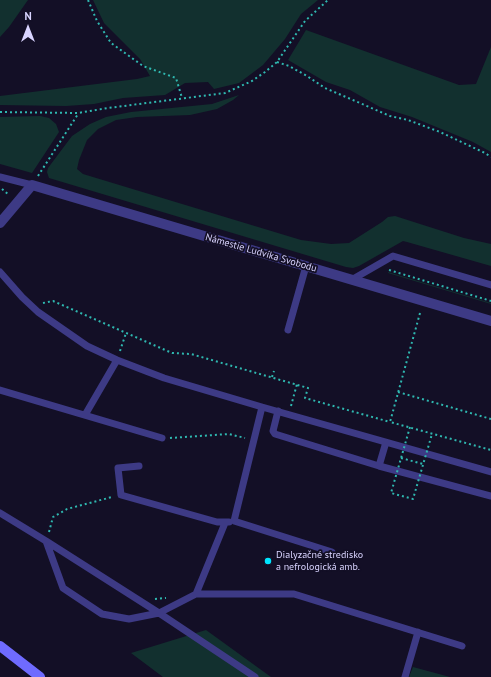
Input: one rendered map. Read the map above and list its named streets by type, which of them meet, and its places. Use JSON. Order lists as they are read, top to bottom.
{
  "streets": {
    "street": ["Námestie Ludvíka Svobodu"]
  },
  "places": ["Dialyzačné stredisko a nefrologická amb."],
  "north": "top"
}
